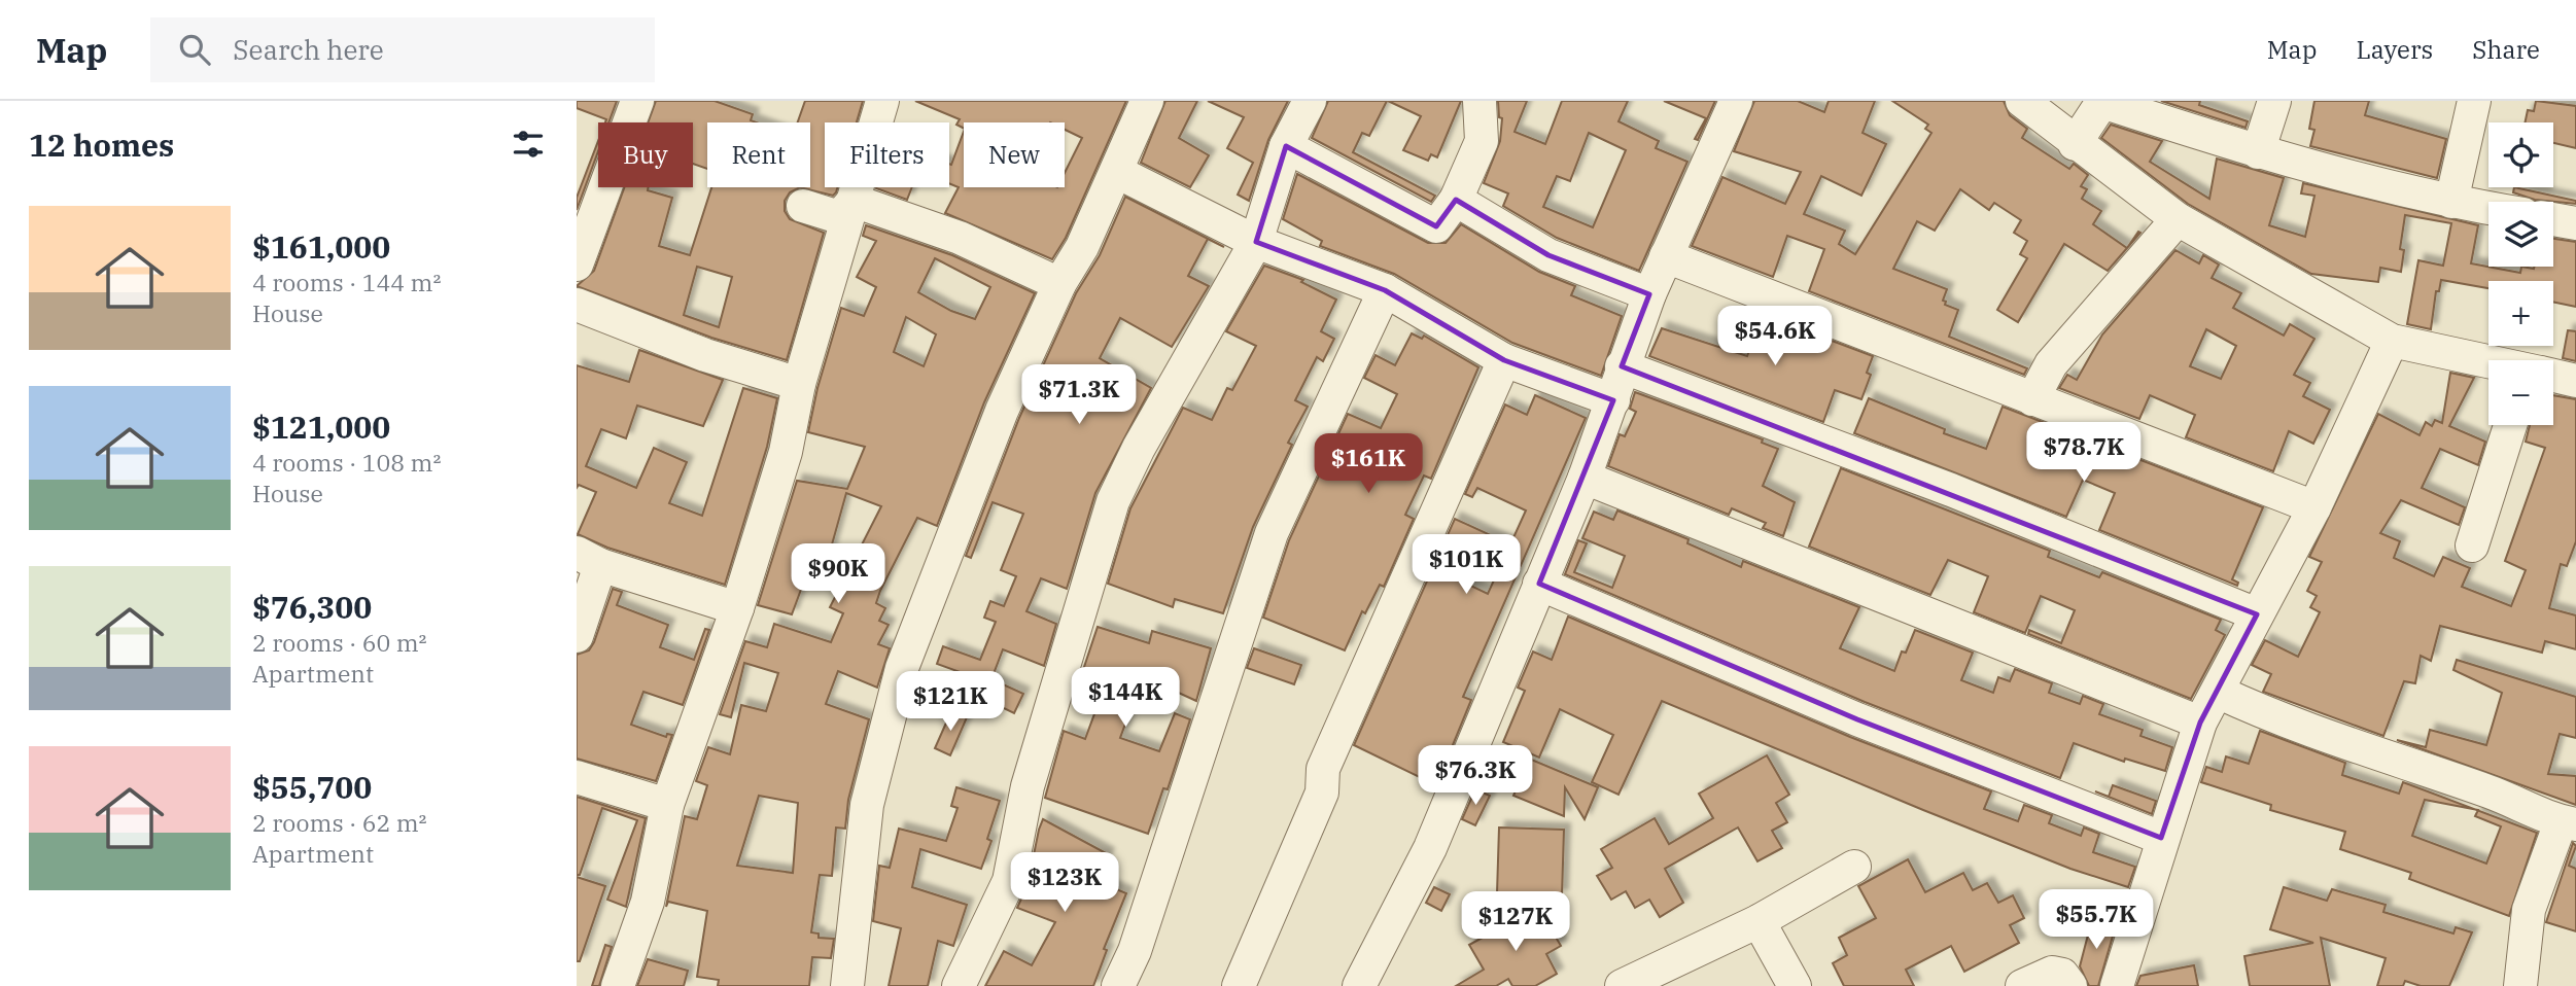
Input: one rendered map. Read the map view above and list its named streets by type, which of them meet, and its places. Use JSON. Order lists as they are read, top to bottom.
{
  "page": {
    "header": "Map",
    "search": "Search here",
    "nav": ["Map", "Layers", "Share"],
    "heading": "12 homes",
    "map_buttons": ["+", "−"],
    "chip": [
      "Buy",
      "Rent",
      "Filters",
      "New"
    ],
    "list": [
      {
        "name": "$161,000",
        "note": "4 rooms · 144 m² · House"
      },
      {
        "name": "$121,000",
        "note": "4 rooms · 108 m² · House"
      },
      {
        "name": "$76,300",
        "note": "2 rooms · 60 m² · Apartment"
      },
      {
        "name": "$55,700",
        "note": "2 rooms · 62 m² · Apartment"
      }
    ],
    "price": [
      "$54.6K",
      "$71.3K",
      "$78.7K",
      "$161K",
      "$101K",
      "$90K",
      "$144K",
      "$121K",
      "$76.3K",
      "$123K",
      "$55.7K",
      "$127K"
    ]
  }
}
